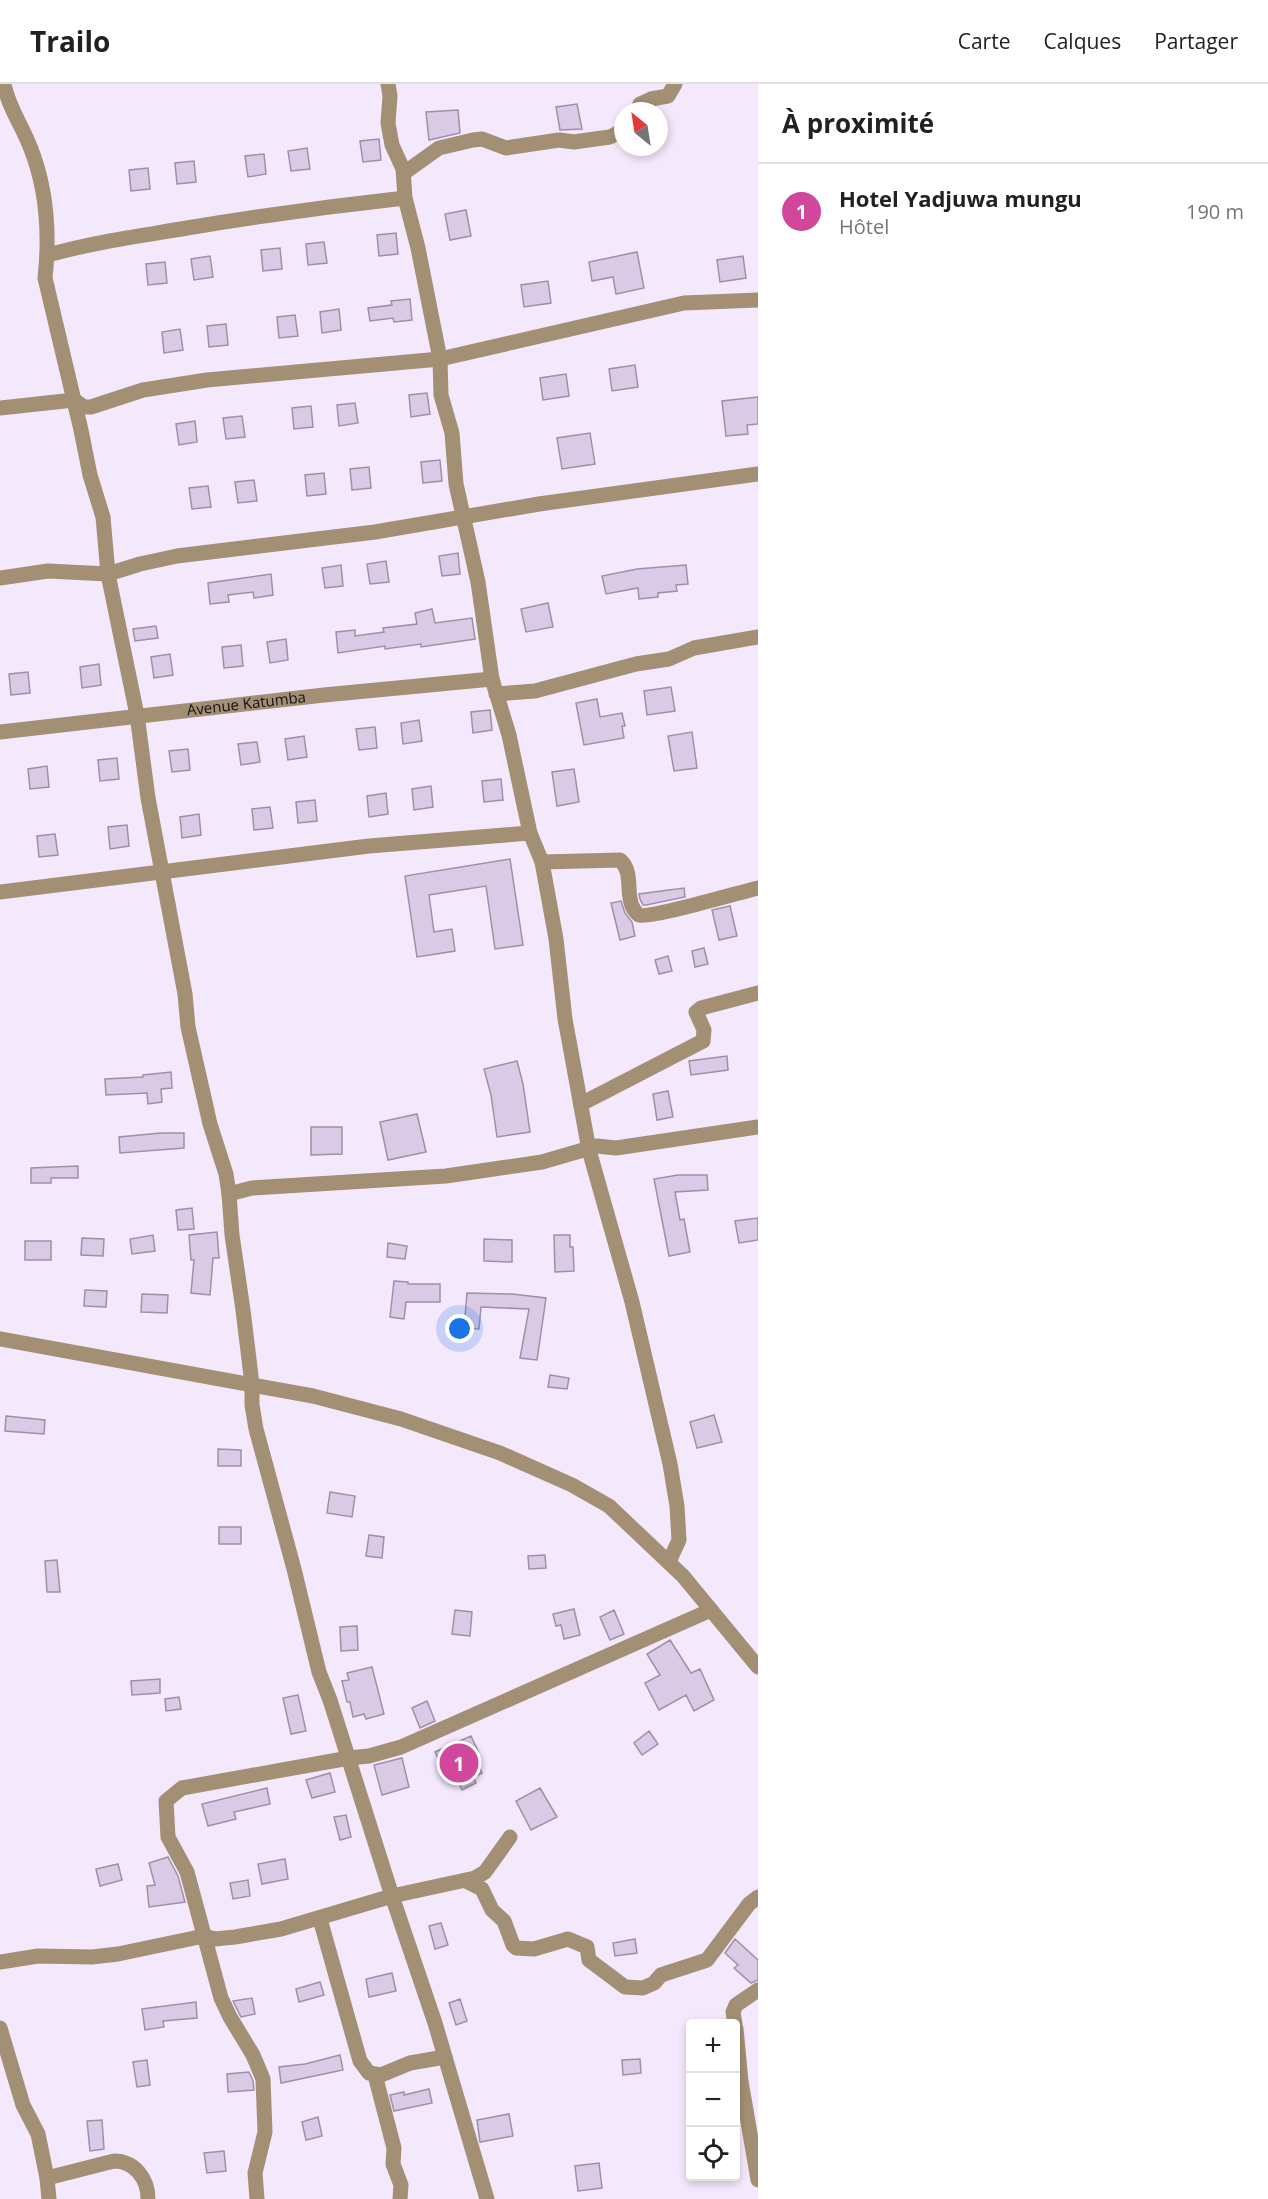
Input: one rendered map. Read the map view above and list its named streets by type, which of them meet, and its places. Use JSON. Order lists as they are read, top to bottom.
{
  "streets": {
    "street": ["Avenue Katumba"]
  },
  "north": "top left",
  "page": {
    "header": "Trailo",
    "nav": ["Carte", "Calques", "Partager"],
    "heading": "À proximité",
    "list": [
      {
        "mark": "1",
        "name": "Hotel Yadjuwa mungu",
        "note": "Hôtel",
        "value": "190 m"
      }
    ],
    "pins": "1",
    "map_buttons": ["+", "−"]
  }
}
